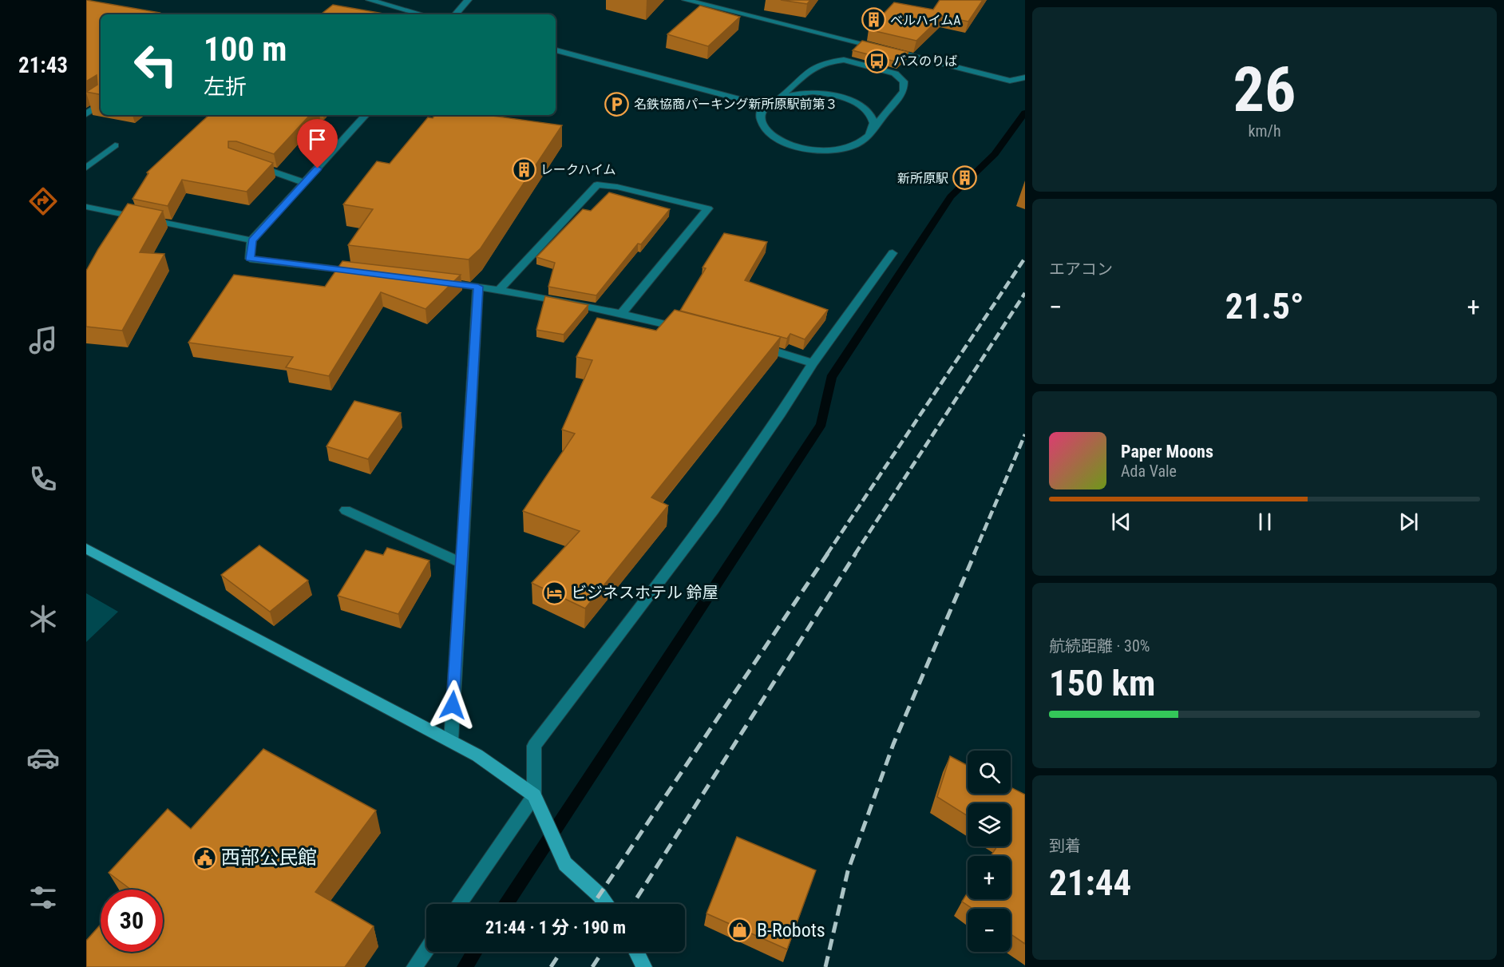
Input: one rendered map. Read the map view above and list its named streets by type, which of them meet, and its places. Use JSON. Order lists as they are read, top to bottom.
{
  "places": {
    "building": ["ベルハイムA", "レークハイム", "新所原駅"],
    "bus stop": ["バスのりば"],
    "parking": ["名鉄協商パーキング新所原駅前第３"],
    "hotel": ["ビジネスホテル 鈴屋"],
    "public building": ["西部公民館"],
    "shop": ["B-Robots"]
  },
  "page": {
    "tabs": "21:43",
    "tile": [
      ["26", "km/h"],
      "エアコン",
      ["航続距離 · 30%", "150 km"],
      ["到着", "21:44"]
    ],
    "turn": ["100 m", "左折"],
    "heat": ["−", "21.5°", "+"],
    "song": ["Paper Moons", "Ada Vale"],
    "map_buttons": ["+", "−"],
    "limit": "30",
    "trip": "21:44 · 1 分 · 190 m"
  }
}
